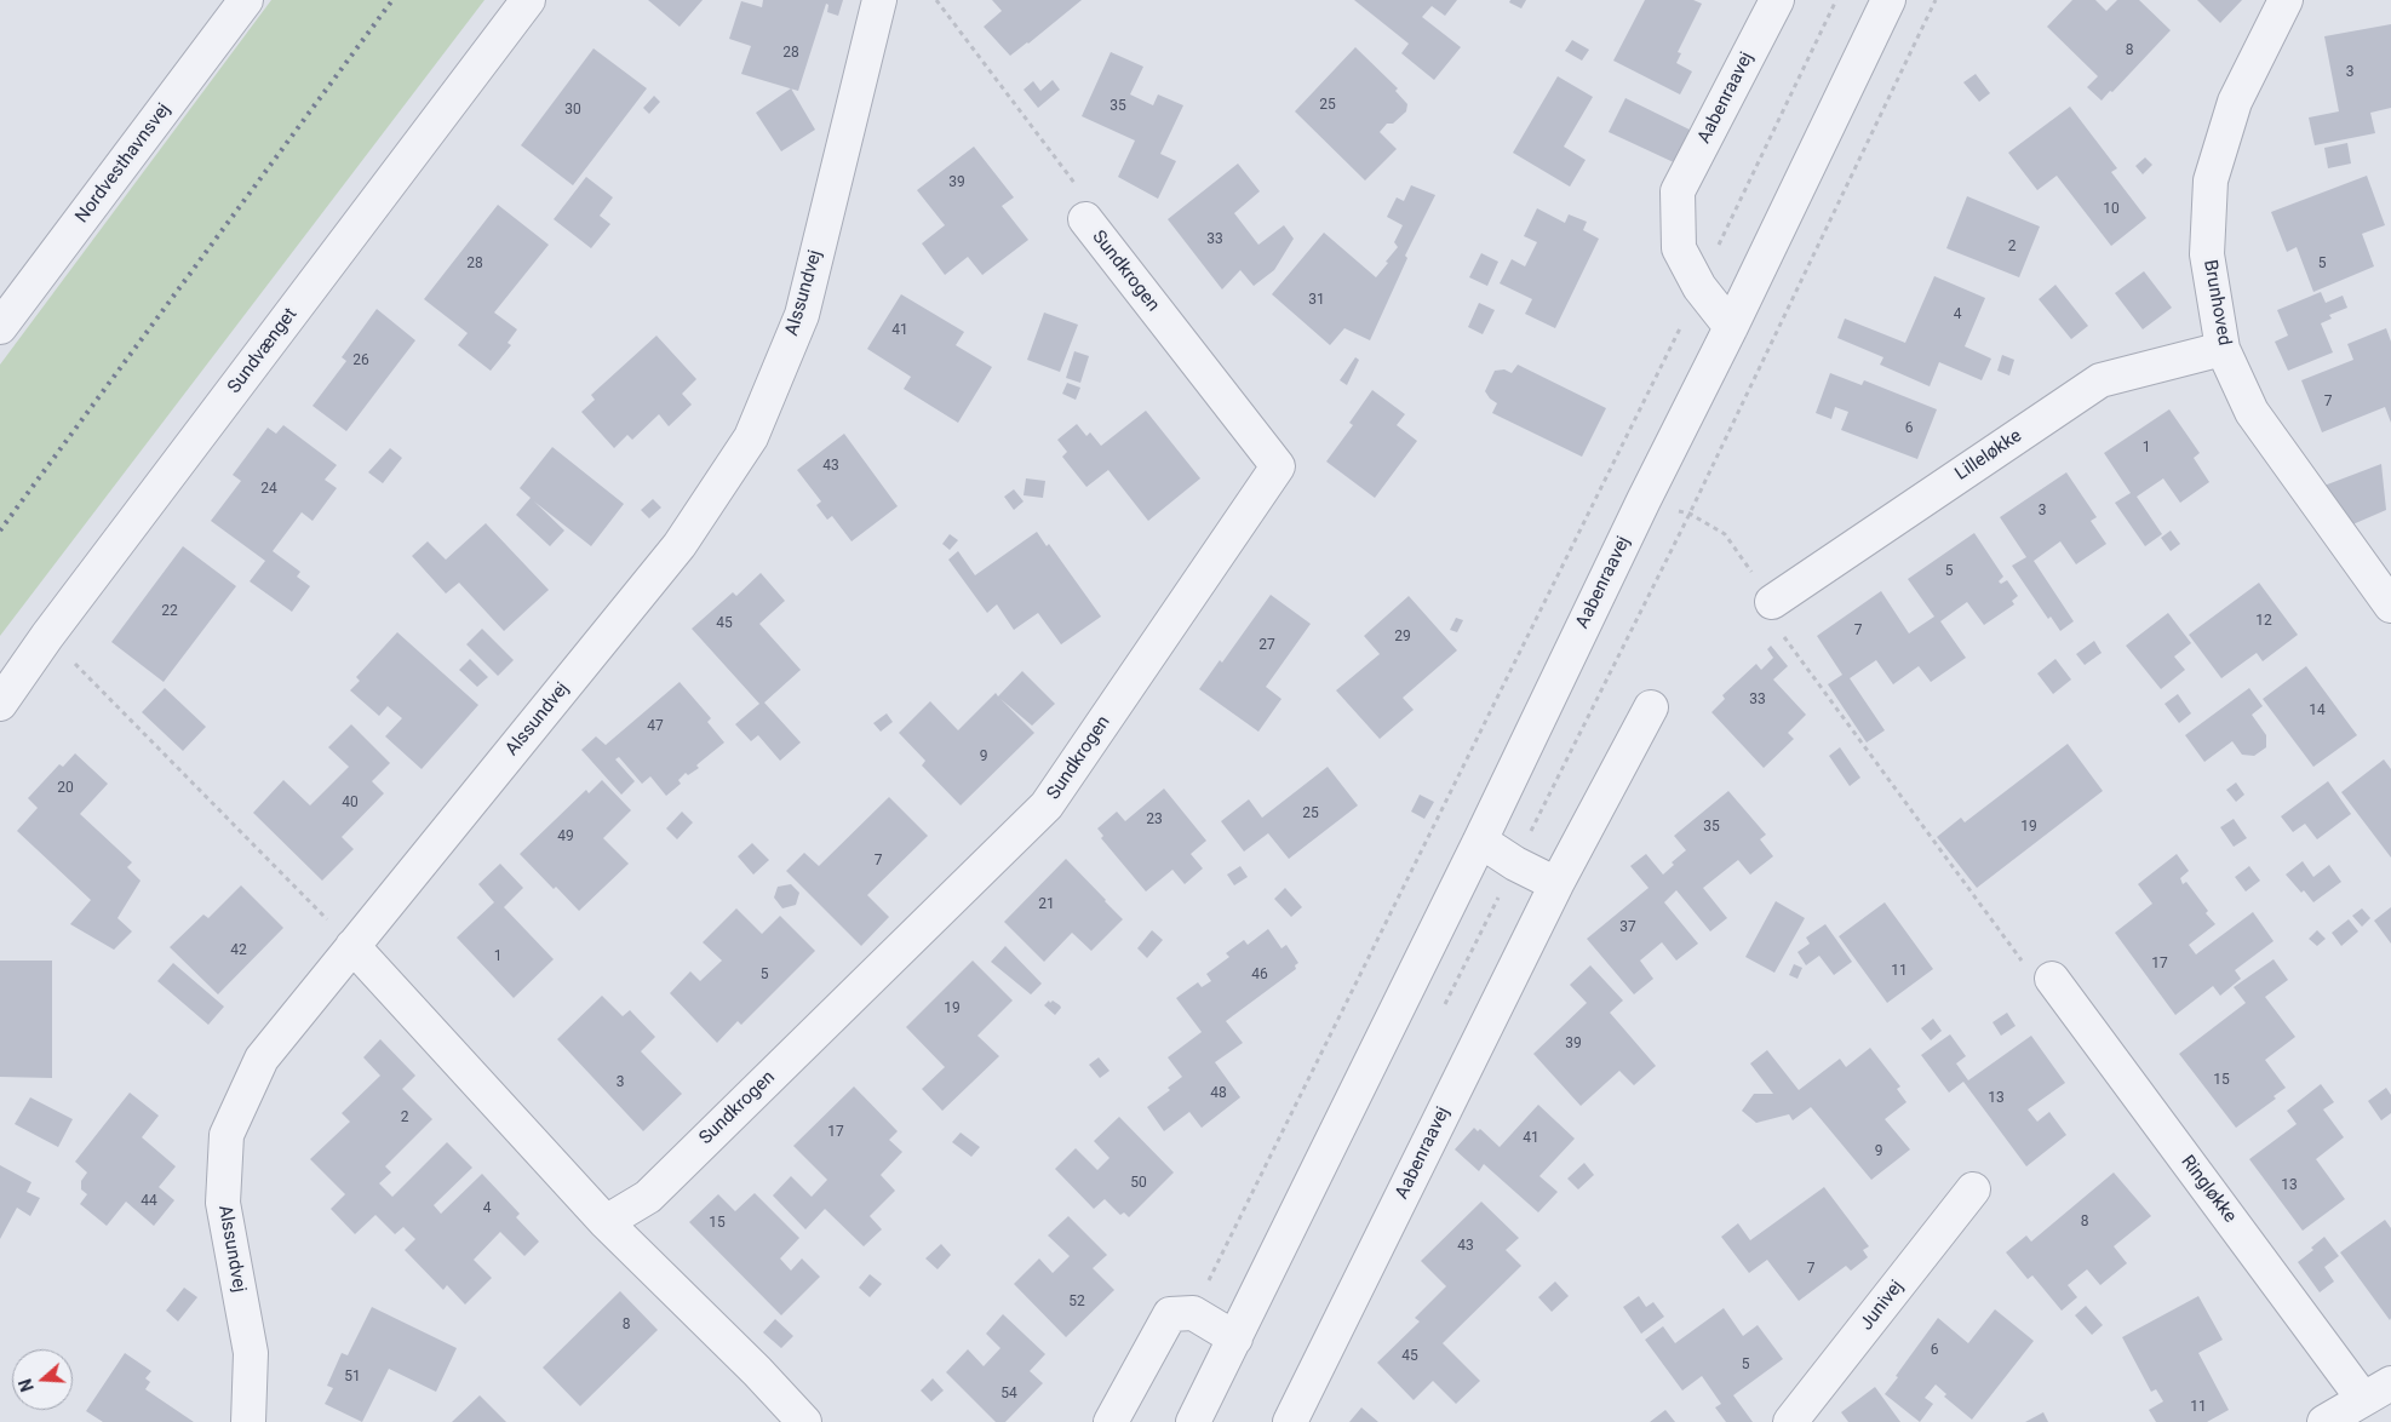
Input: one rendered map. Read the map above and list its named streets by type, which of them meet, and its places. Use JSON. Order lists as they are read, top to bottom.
{
  "streets": {
    "street": [
      "Aabenraavej",
      "Nordvesthavnsvej",
      "Sundkrogen",
      "Alssundvej",
      "Brunhoved",
      "Sundvænget",
      "Lilleløkke",
      "Ringløkke",
      "Junivej"
    ]
  },
  "crossings": [
    ["Brunhoved", "Lilleløkke"]
  ],
  "house_numbers": [
    "8",
    "28",
    "3",
    "25",
    "35",
    "30",
    "39",
    "10",
    "33",
    "2",
    "28",
    "5",
    "31",
    "4",
    "41",
    "26",
    "7",
    "6",
    "1",
    "43",
    "24",
    "3",
    "5",
    "22",
    "12",
    "45",
    "7",
    "29",
    "27",
    "33",
    "14",
    "47",
    "9",
    "20",
    "40",
    "25",
    "23",
    "35",
    "19",
    "49",
    "7",
    "21",
    "37",
    "42",
    "1",
    "17",
    "11",
    "5",
    "46",
    "19",
    "39",
    "15",
    "3",
    "48",
    "13",
    "2",
    "17",
    "41",
    "9",
    "50",
    "13",
    "44",
    "4",
    "8",
    "15",
    "43",
    "7",
    "52",
    "8",
    "6",
    "45",
    "5",
    "51",
    "54",
    "11"
  ],
  "north": "left"
}
